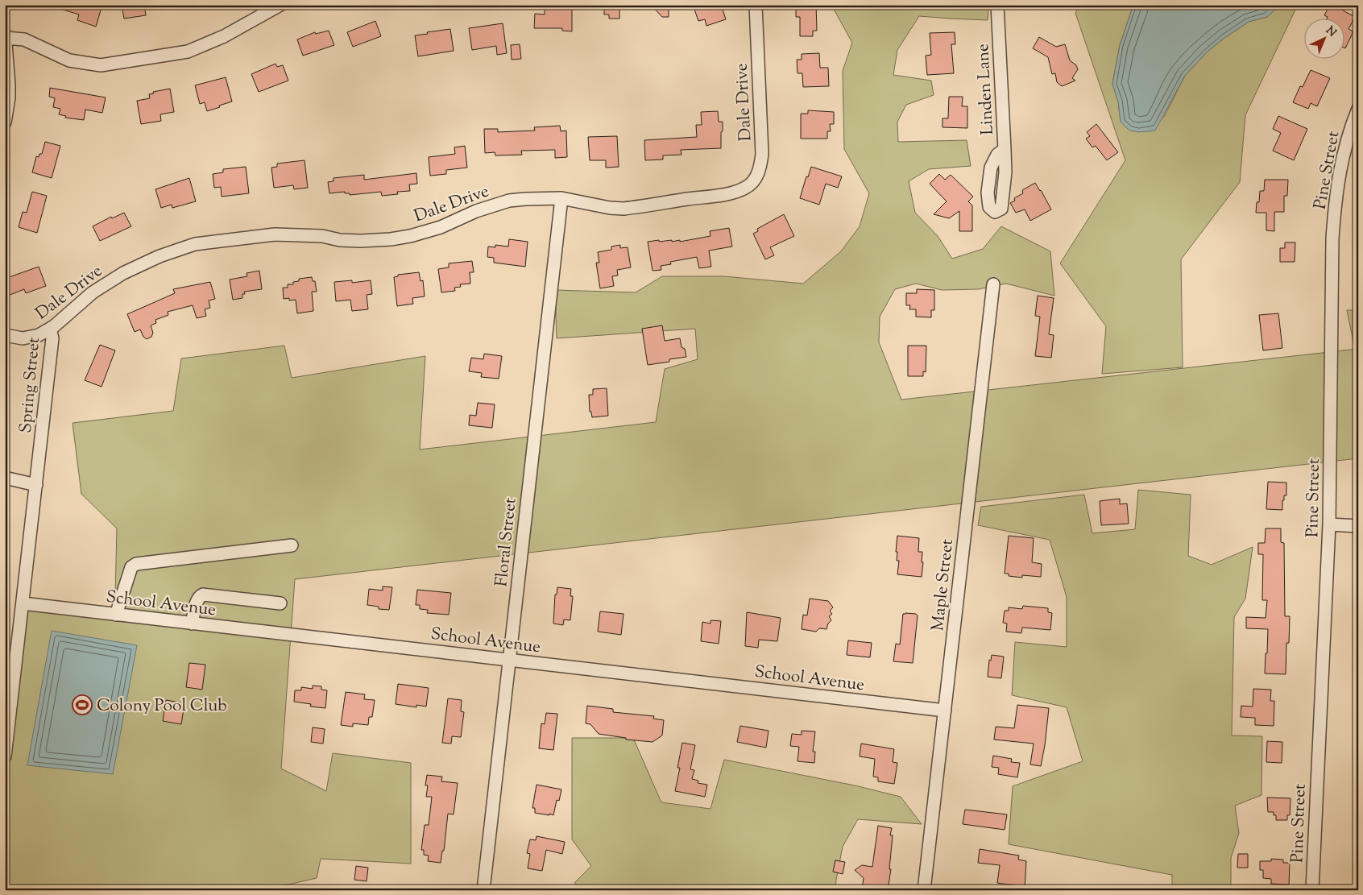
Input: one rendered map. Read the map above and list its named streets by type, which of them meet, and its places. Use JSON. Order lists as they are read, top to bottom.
{
  "streets": {
    "street": [
      "Linden Lane",
      "Dale Drive",
      "Pine Street",
      "Spring Street",
      "Floral Street",
      "Maple Street",
      "School Avenue"
    ]
  },
  "crossings": [
    ["Dale Drive", "Spring Street"],
    ["Dale Drive", "Floral Street"],
    ["Spring Street", "School Avenue"],
    ["Floral Street", "School Avenue"],
    ["Maple Street", "School Avenue"]
  ],
  "places": {
    "sports": ["Colony Pool Club"]
  },
  "north": "top right"
}
